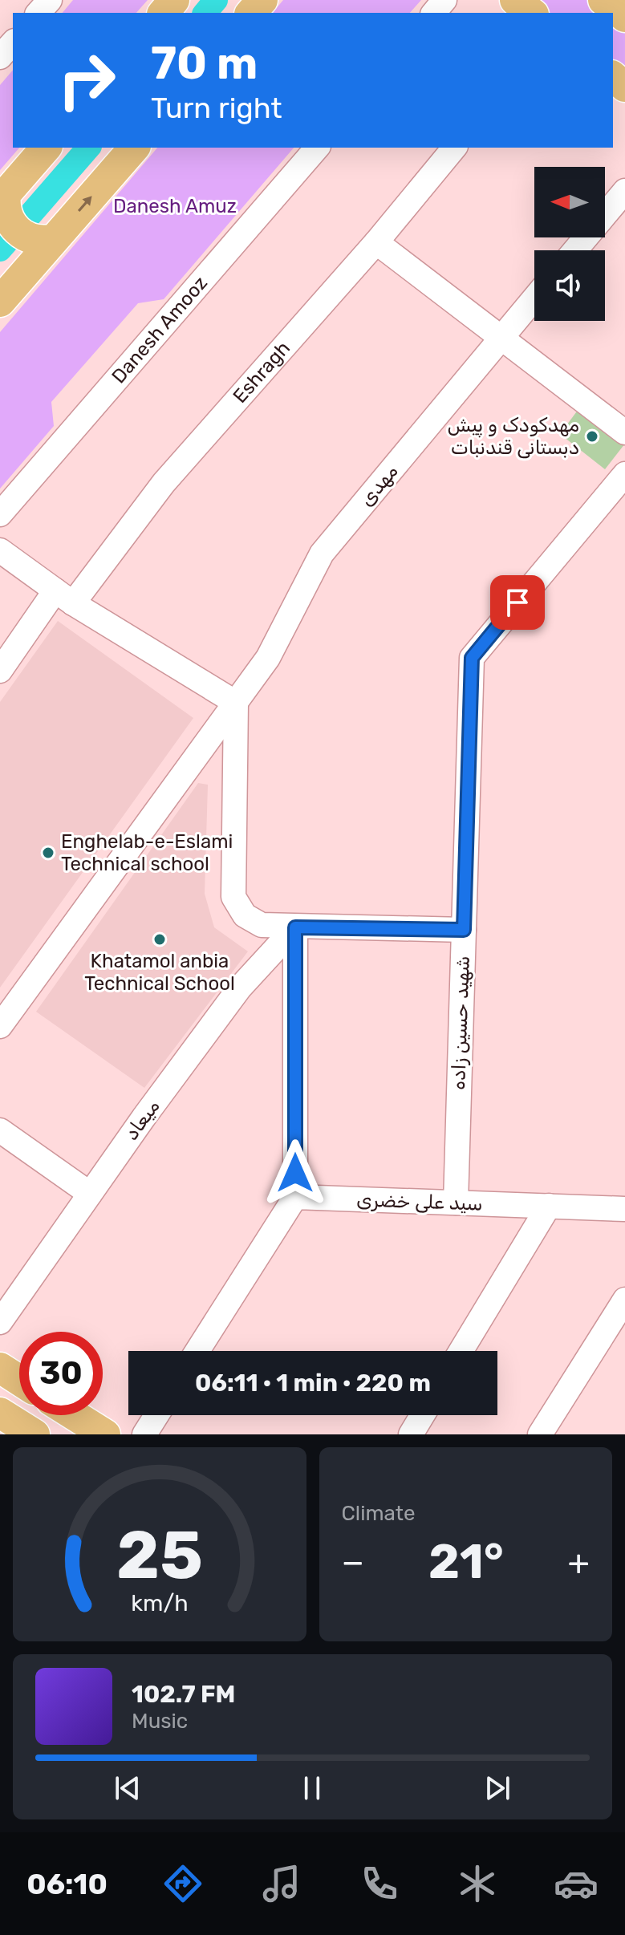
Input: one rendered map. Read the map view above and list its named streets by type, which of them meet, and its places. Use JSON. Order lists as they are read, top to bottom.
{
  "streets": {
    "street": [
      "Danesh Amooz",
      "Eshragh",
      "مهدی",
      "شهید حسین زاده",
      "میعاد",
      "سید علی خضری"
    ]
  },
  "crossings": [
    ["شهید حسین زاده", "سید علی خضری"]
  ],
  "parks": ["Danesh Amuz"],
  "places": ["مهدکودک و پیش دبستانی قندنبات", "Enghelab-e-Eslami Technical school", "Khatamol anbia Technical School"],
  "north": "left",
  "page": {
    "turn": ["70 m", "Turn right"],
    "limit": "30",
    "trip": "06:11 · 1 min · 220 m",
    "tile": "Climate",
    "heat": ["−", "21°", "+"],
    "song": ["102.7 FM", "Music"],
    "tabs": "06:10",
    "gauge": ["25", "km/h"]
  }
}
